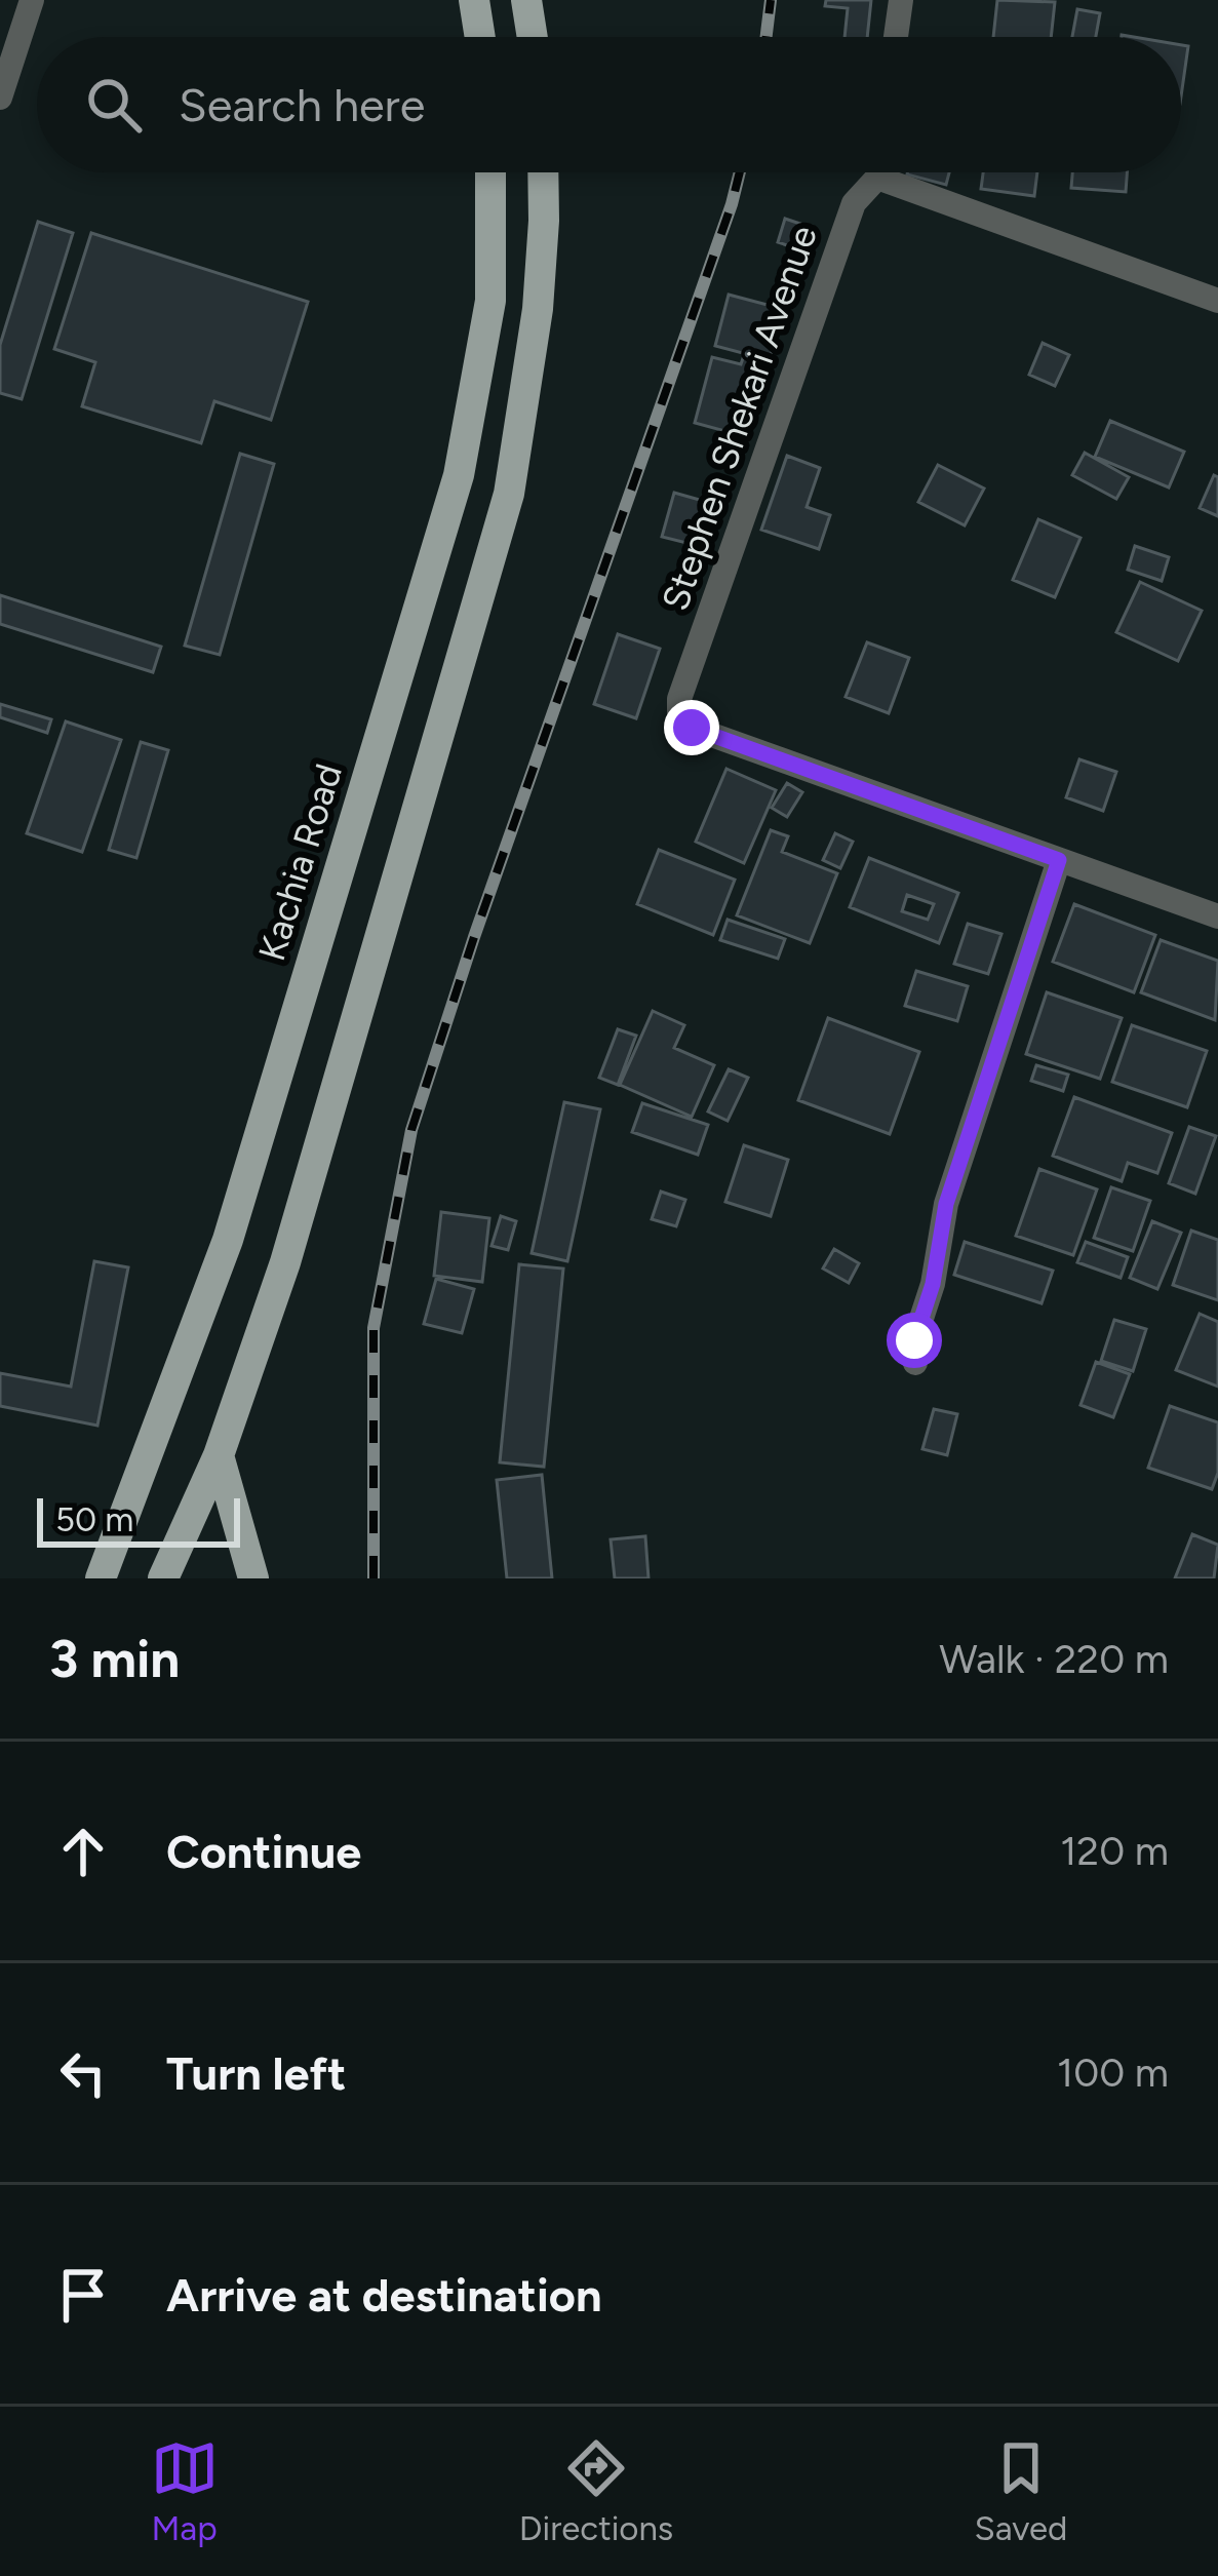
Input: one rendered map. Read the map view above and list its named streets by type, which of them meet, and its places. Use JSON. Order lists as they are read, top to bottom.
{
  "streets": {
    "main road": ["Kachia Road"],
    "street": ["Stephen Shekari Avenue"]
  },
  "scale_bar": "50 m",
  "page": {
    "search": "Search here",
    "scale": "50 m",
    "heading": ["3 min", "Walk · 220 m"],
    "list": [
      ["Continue", "120 m"],
      ["Turn left", "100 m"],
      "Arrive at destination"
    ],
    "nav": ["Map", "Directions", "Saved"]
  }
}
